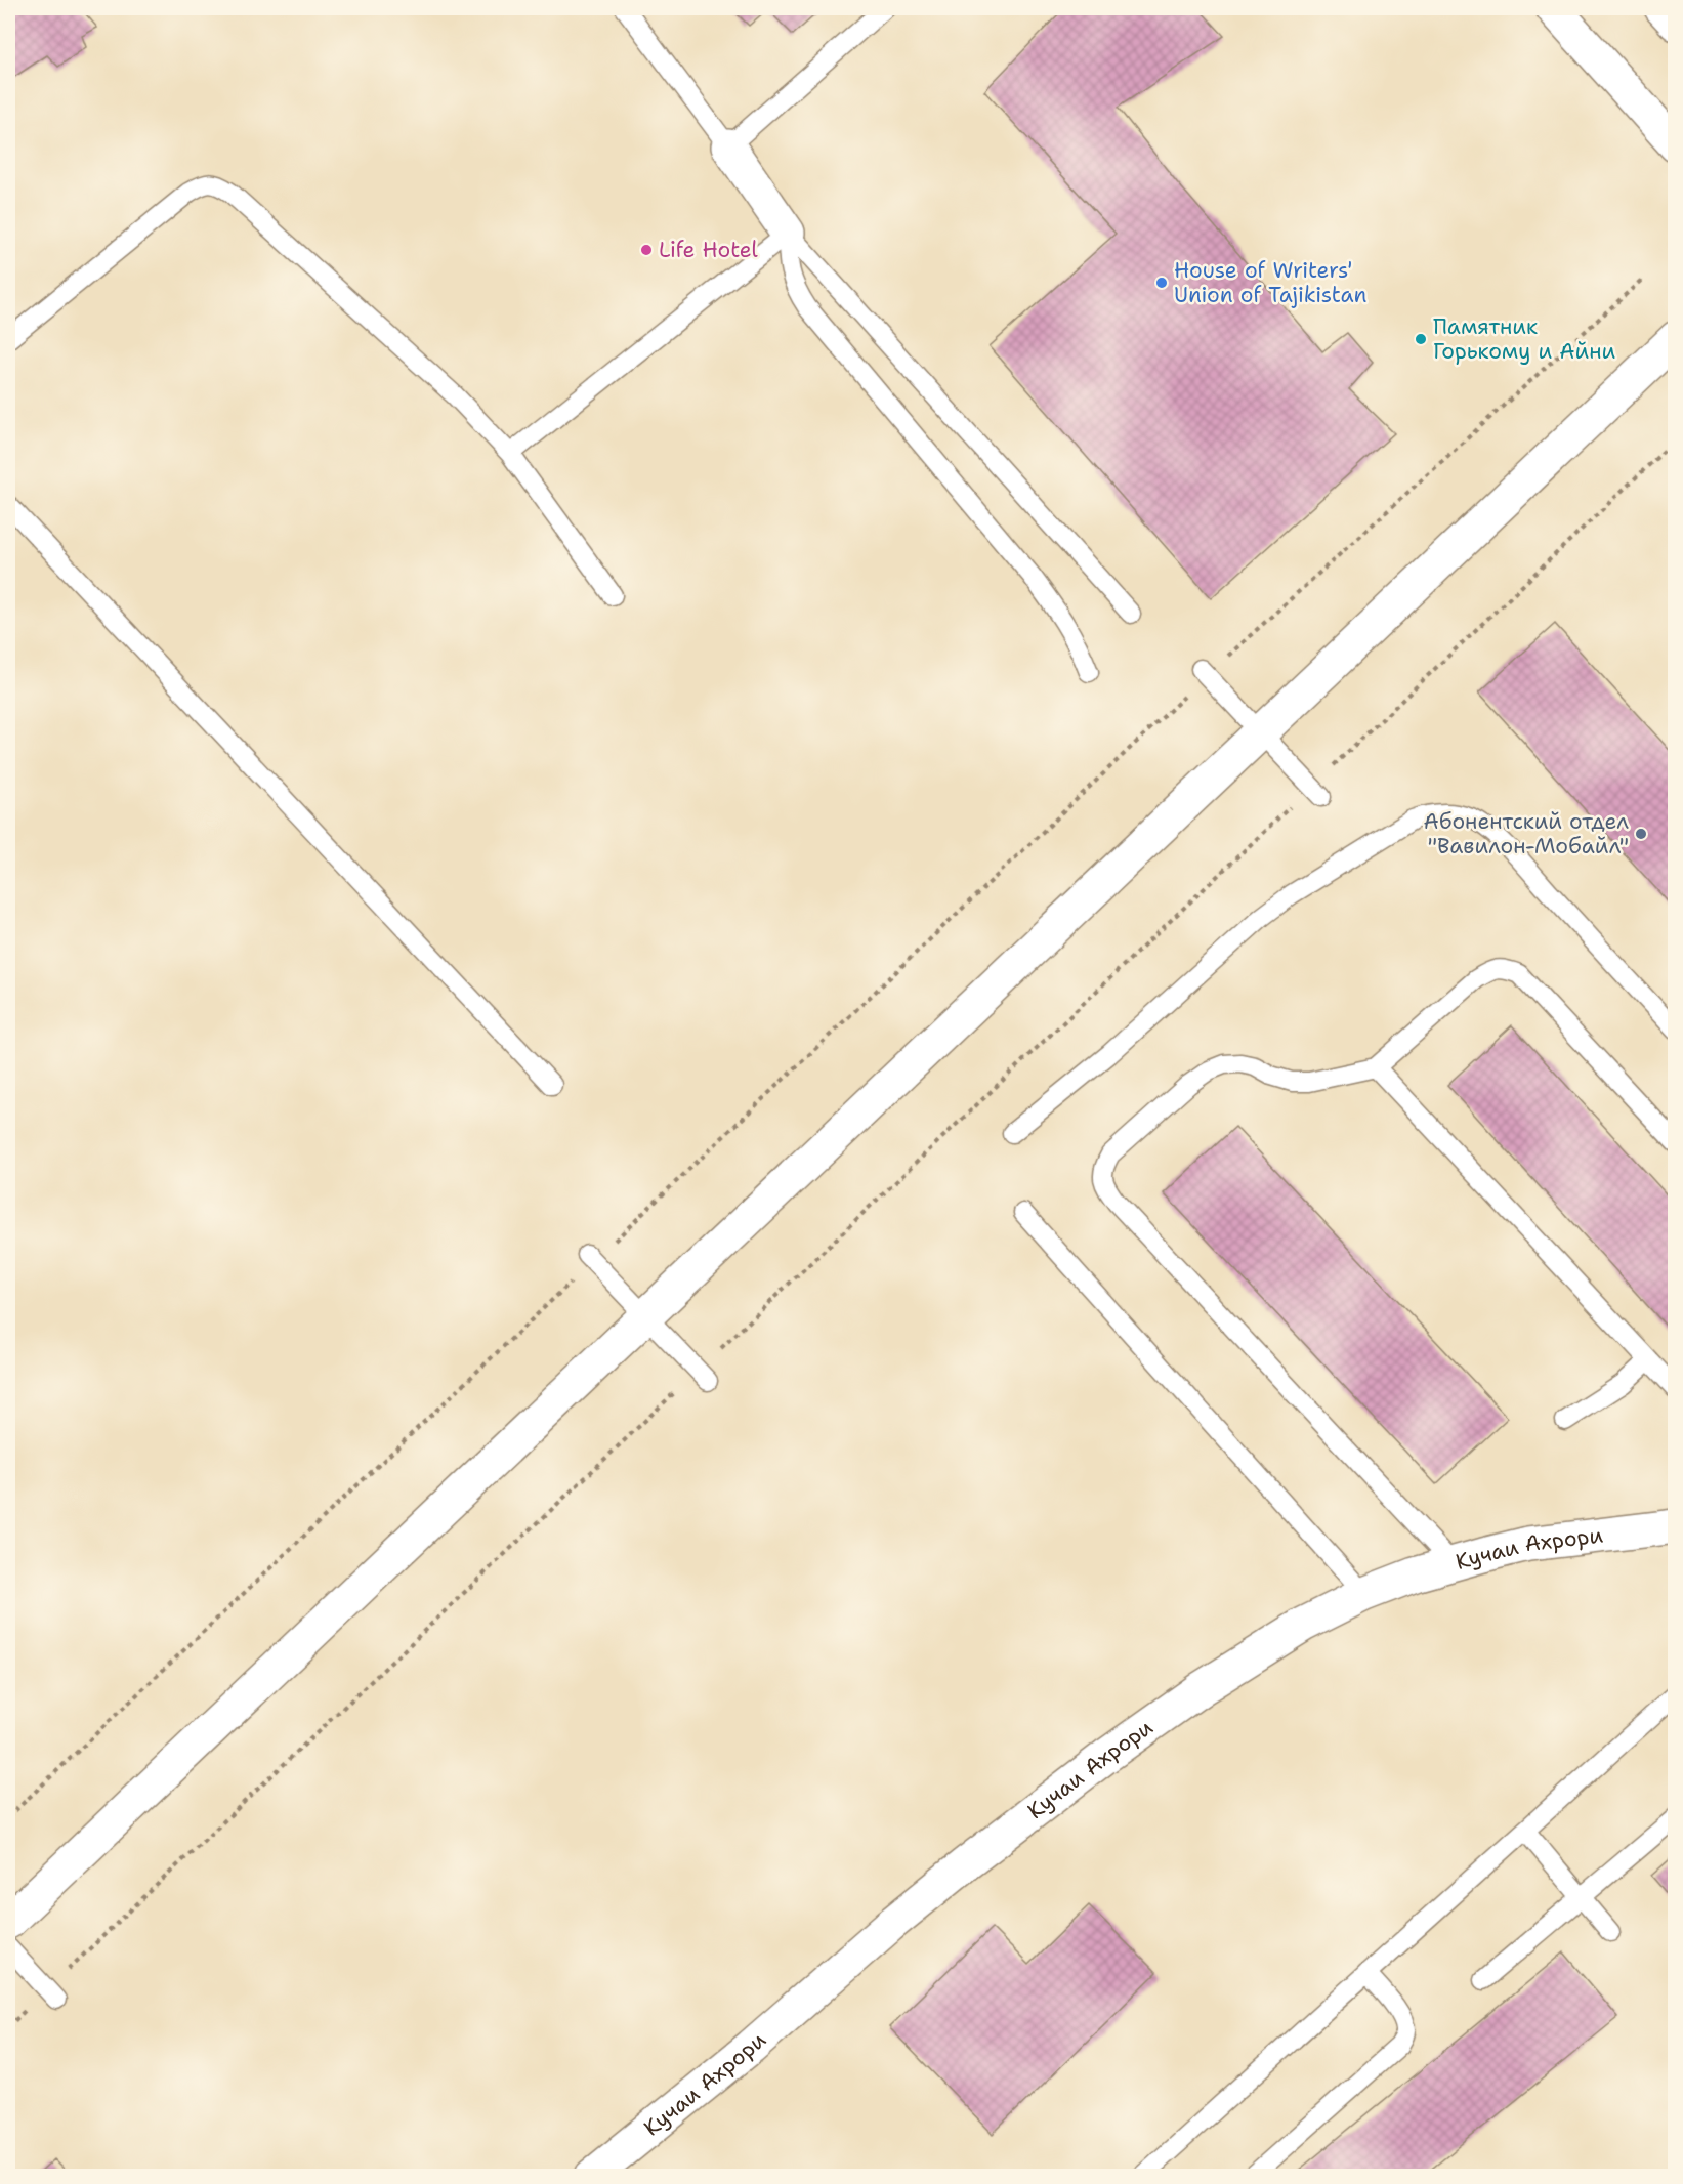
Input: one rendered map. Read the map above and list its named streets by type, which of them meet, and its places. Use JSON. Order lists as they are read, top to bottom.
{
  "streets": {
    "main road": ["Кучаи Ахрори"]
  },
  "places": [
    "Life Hotel",
    "House of Writers' Union of Tajikistan",
    "Памятник Горькому и Айни",
    "Абонентский отдел \"Вавилон-Мобайл\""
  ]
}
